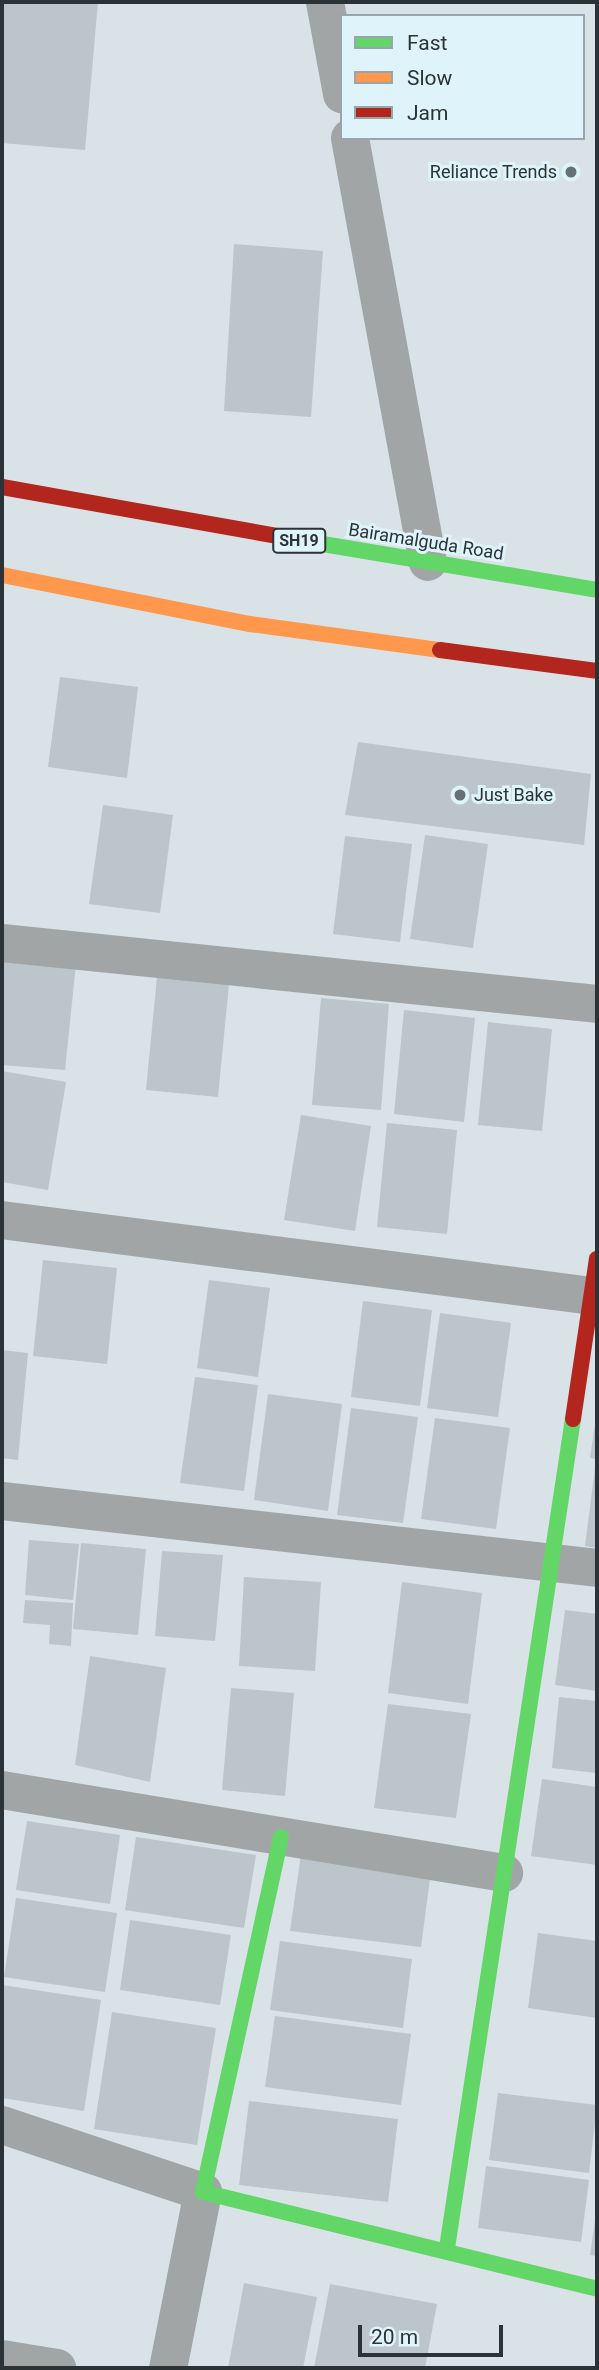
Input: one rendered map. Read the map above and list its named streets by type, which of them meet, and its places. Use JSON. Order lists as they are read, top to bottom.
{
  "streets": {
    "street": ["SH19", "Bairamalguda Road"]
  },
  "places": ["Reliance Trends", "Just Bake"],
  "legend": ["Fast", "Slow", "Jam"],
  "scale_bar": "20 m"
}
